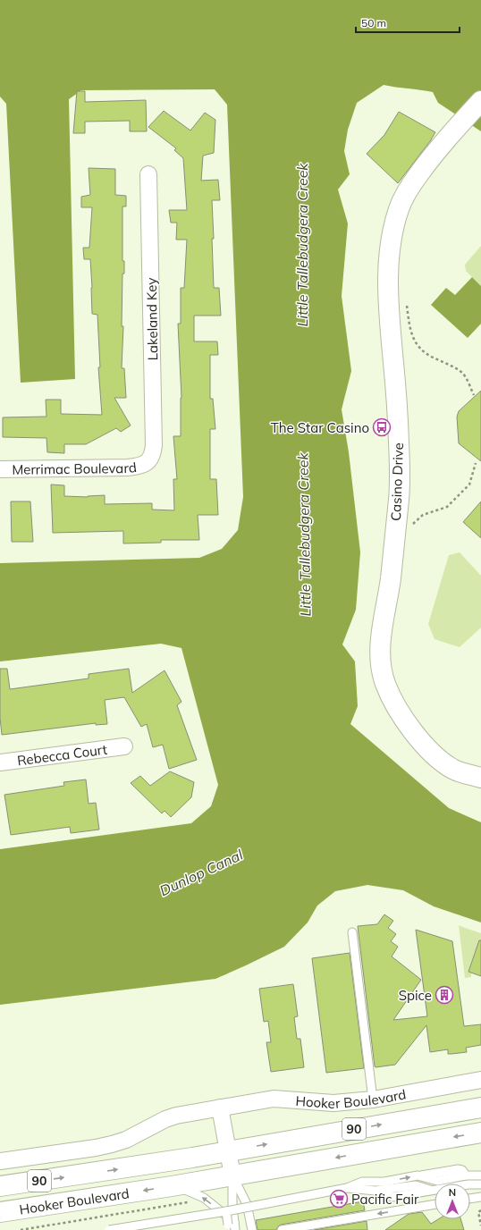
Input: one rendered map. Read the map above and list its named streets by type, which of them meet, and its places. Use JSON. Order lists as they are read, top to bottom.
{
  "streets": {
    "main road": ["Casino Drive", "Hooker Boulevard", "90"],
    "street": ["Lakeland Key", "Merrimac Boulevard", "Rebecca Court"]
  },
  "crossings": [
    ["Lakeland Key", "Merrimac Boulevard"]
  ],
  "water": ["Little Tallebudgera Creek", "Dunlop Canal"],
  "places": {
    "bus stop": ["The Star Casino"],
    "building": ["Spice"],
    "supermarket": ["Pacific Fair"]
  },
  "scale_bar": "50 m",
  "north": "top"
}
